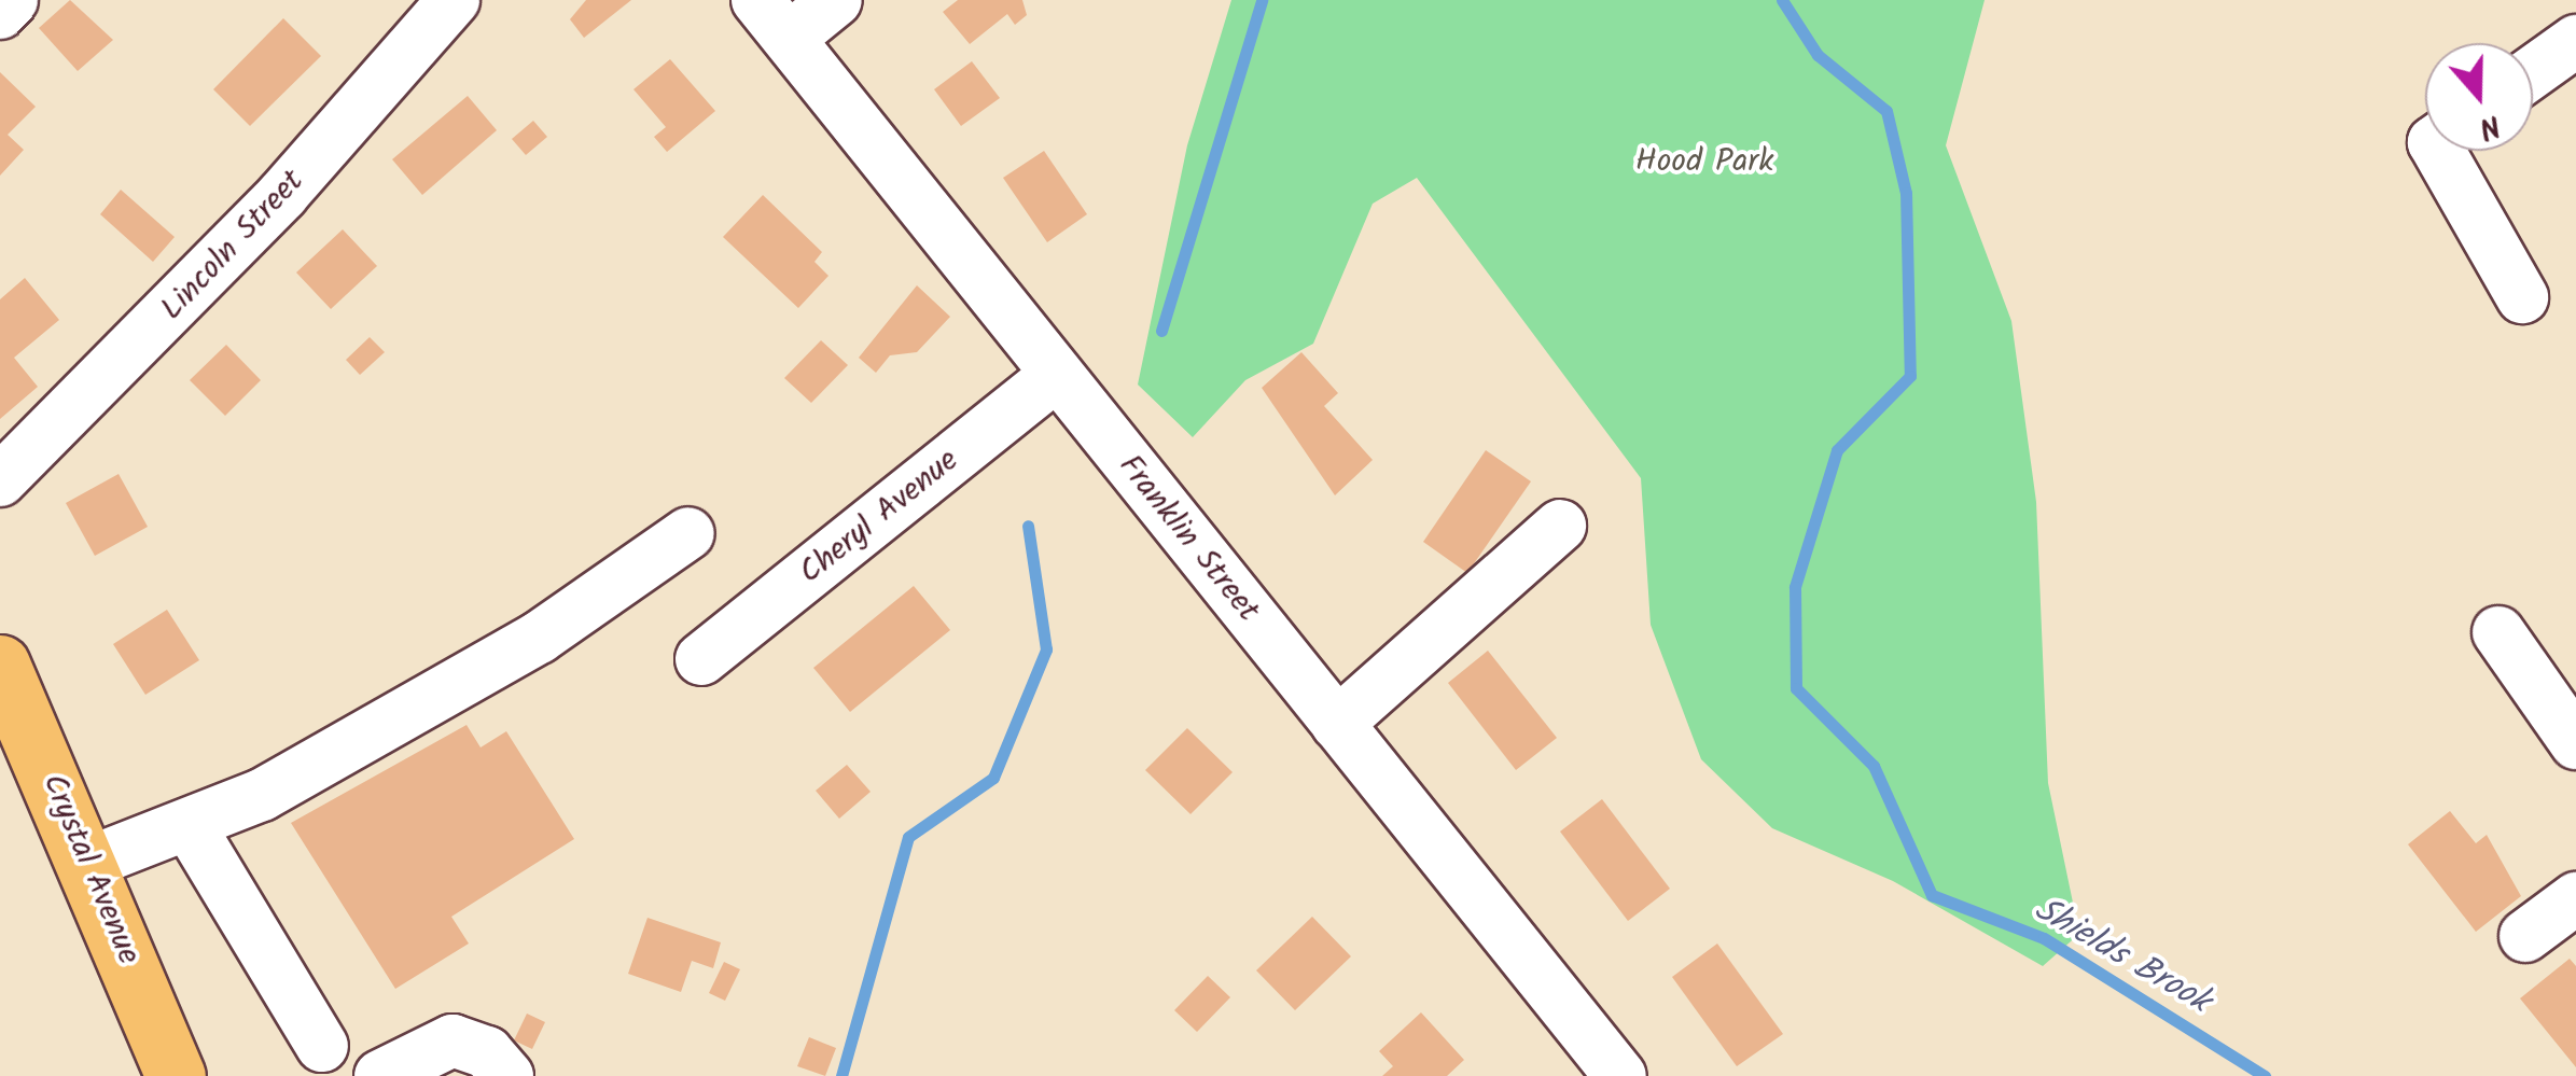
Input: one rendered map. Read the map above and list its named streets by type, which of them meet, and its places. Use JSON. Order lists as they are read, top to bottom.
{
  "streets": {
    "main road": ["Crystal Avenue"],
    "street": ["Lincoln Street", "Cheryl Avenue", "Franklin Street"]
  },
  "crossings": [
    ["Cheryl Avenue", "Franklin Street"]
  ],
  "water": ["Shields Brook"],
  "parks": ["Hood Park"],
  "north": "bottom"
}
